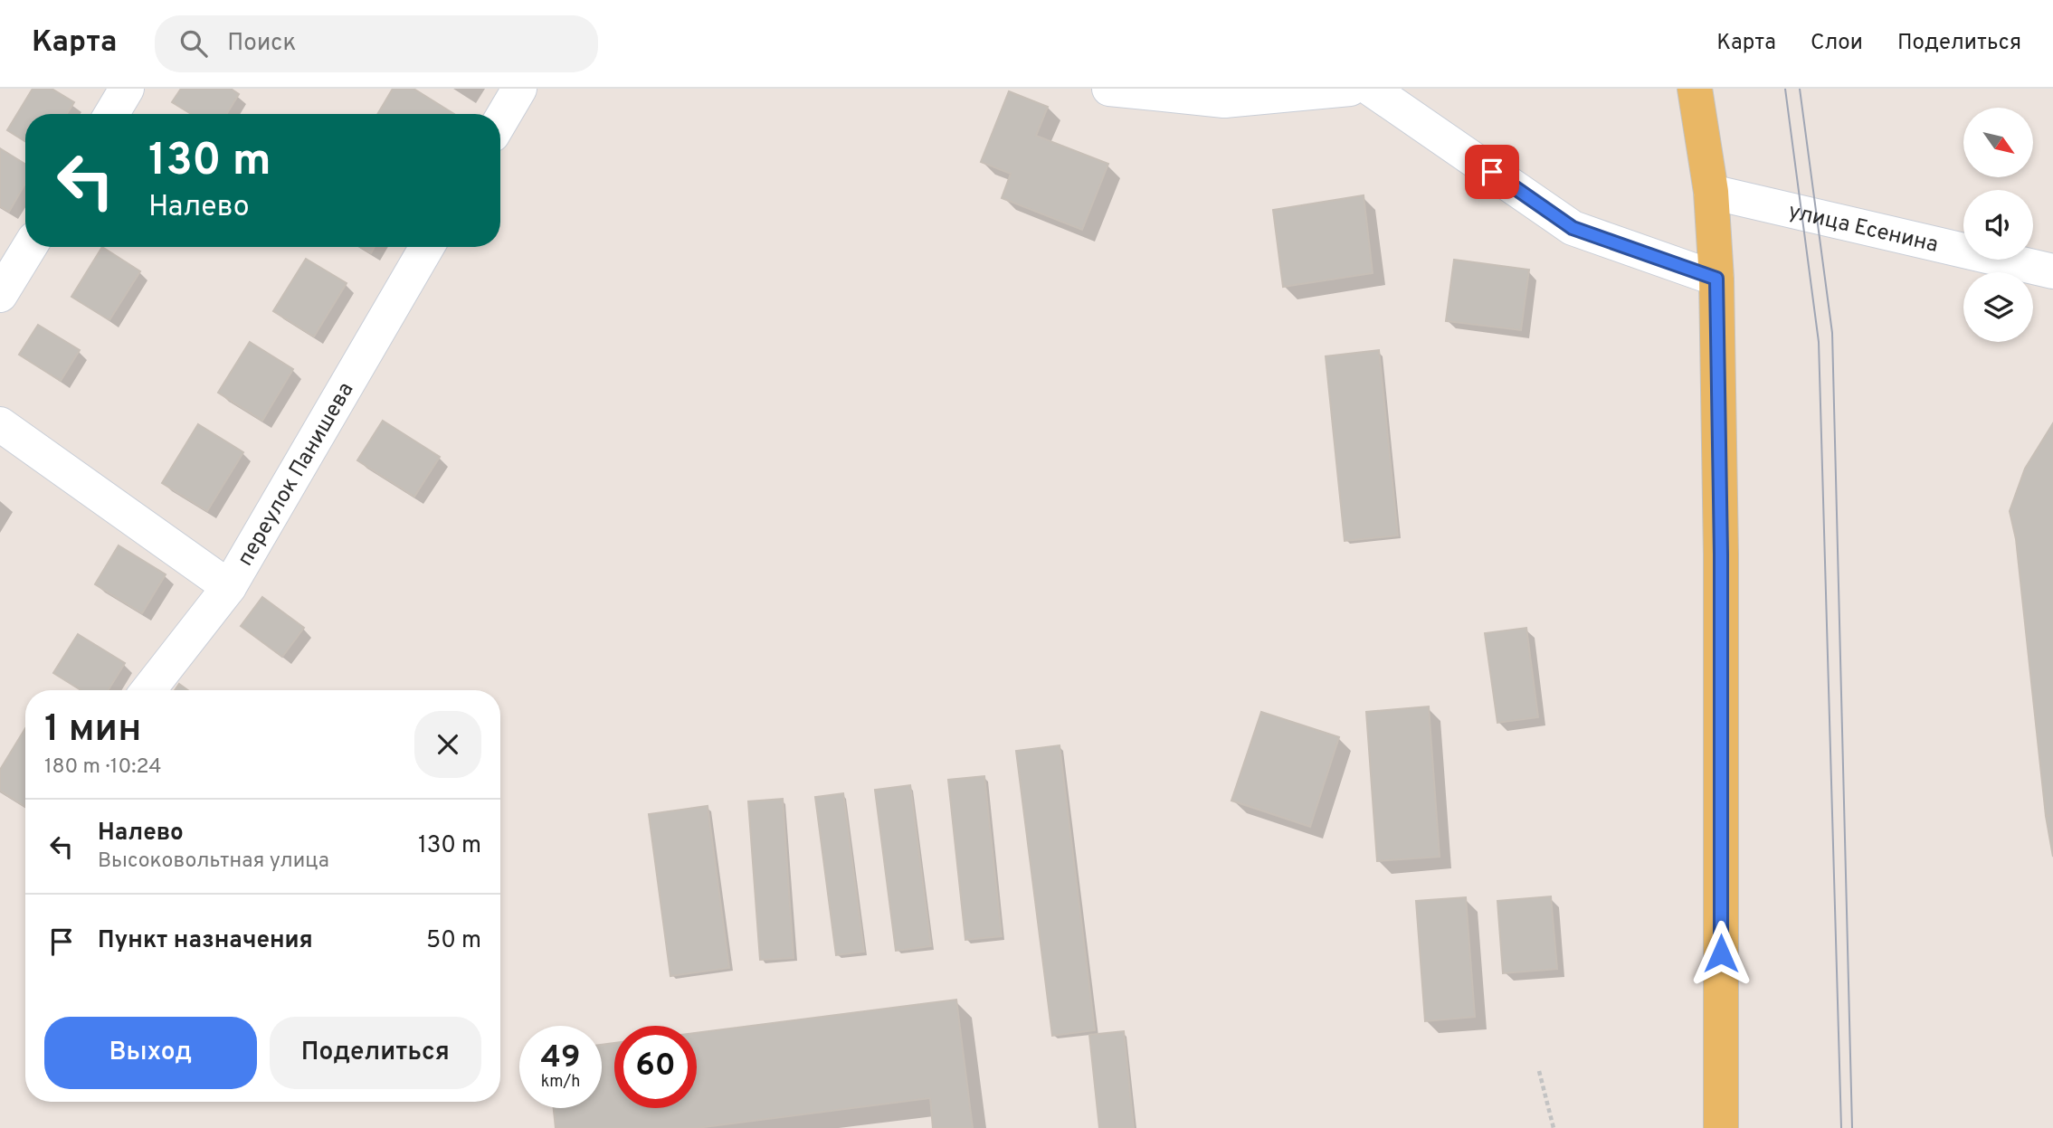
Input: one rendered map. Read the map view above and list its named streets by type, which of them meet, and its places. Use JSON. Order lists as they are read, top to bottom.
{
  "streets": {
    "street": ["улица Есенина", "переулок Панишева"]
  },
  "north": "bottom right",
  "page": {
    "header": "Карта",
    "search": "Поиск",
    "nav": ["Карта", "Слои", "Поделиться"],
    "turn": ["130 m", "Налево"],
    "heading": ["1 мин", "180 m · 10:24"],
    "list": [
      {
        "name": "Налево",
        "note": "Высоковольтная улица",
        "value": "130 m"
      },
      {
        "name": "Пункт назначения",
        "value": "50 m"
      }
    ],
    "buttons": ["Выход", "Поделиться"],
    "speed": "49 km/h",
    "limit": "60"
  }
}
